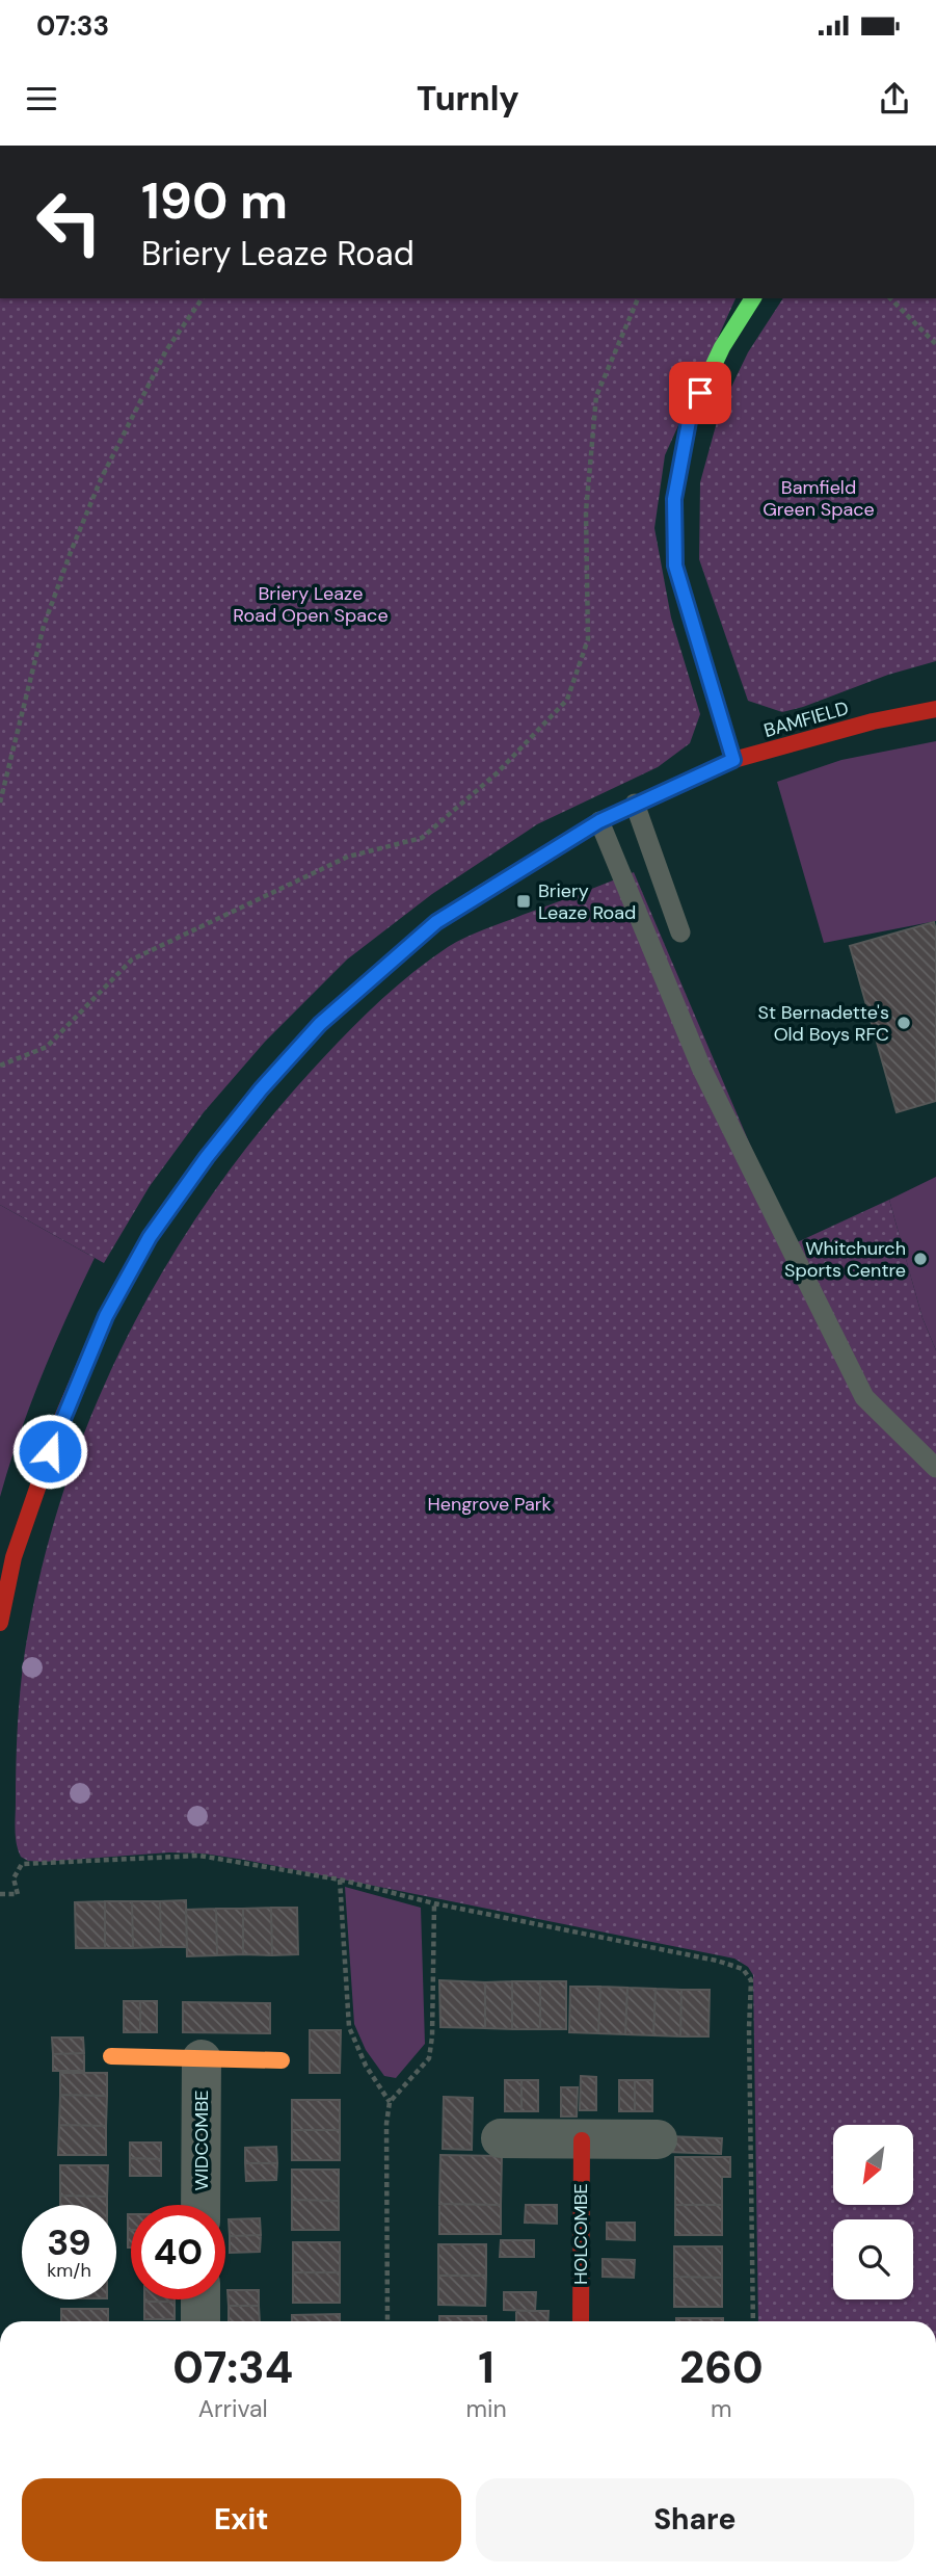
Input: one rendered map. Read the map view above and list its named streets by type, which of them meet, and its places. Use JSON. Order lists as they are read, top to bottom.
{
  "streets": {
    "street": ["BAMFIELD", "WIDCOMBE", "HOLCOMBE"]
  },
  "parks": ["Bamfield Green Space", "Briery Leaze Road Open Space", "Hengrove Park"],
  "places": {
    "transit": ["Briery Leaze Road"],
    "other": ["St Bernadette's Old Boys RFC", "Whitchurch Sports Centre"]
  },
  "north": "bottom left",
  "page": {
    "status": "07:33",
    "header": "Turnly",
    "turn": ["190 m", "Briery Leaze Road"],
    "speed": "39 km/h",
    "limit": "40",
    "eta": [
      "07:34",
      "Arrival",
      "1",
      "min",
      "260",
      "m"
    ],
    "buttons": ["Exit", "Share"]
  }
}
